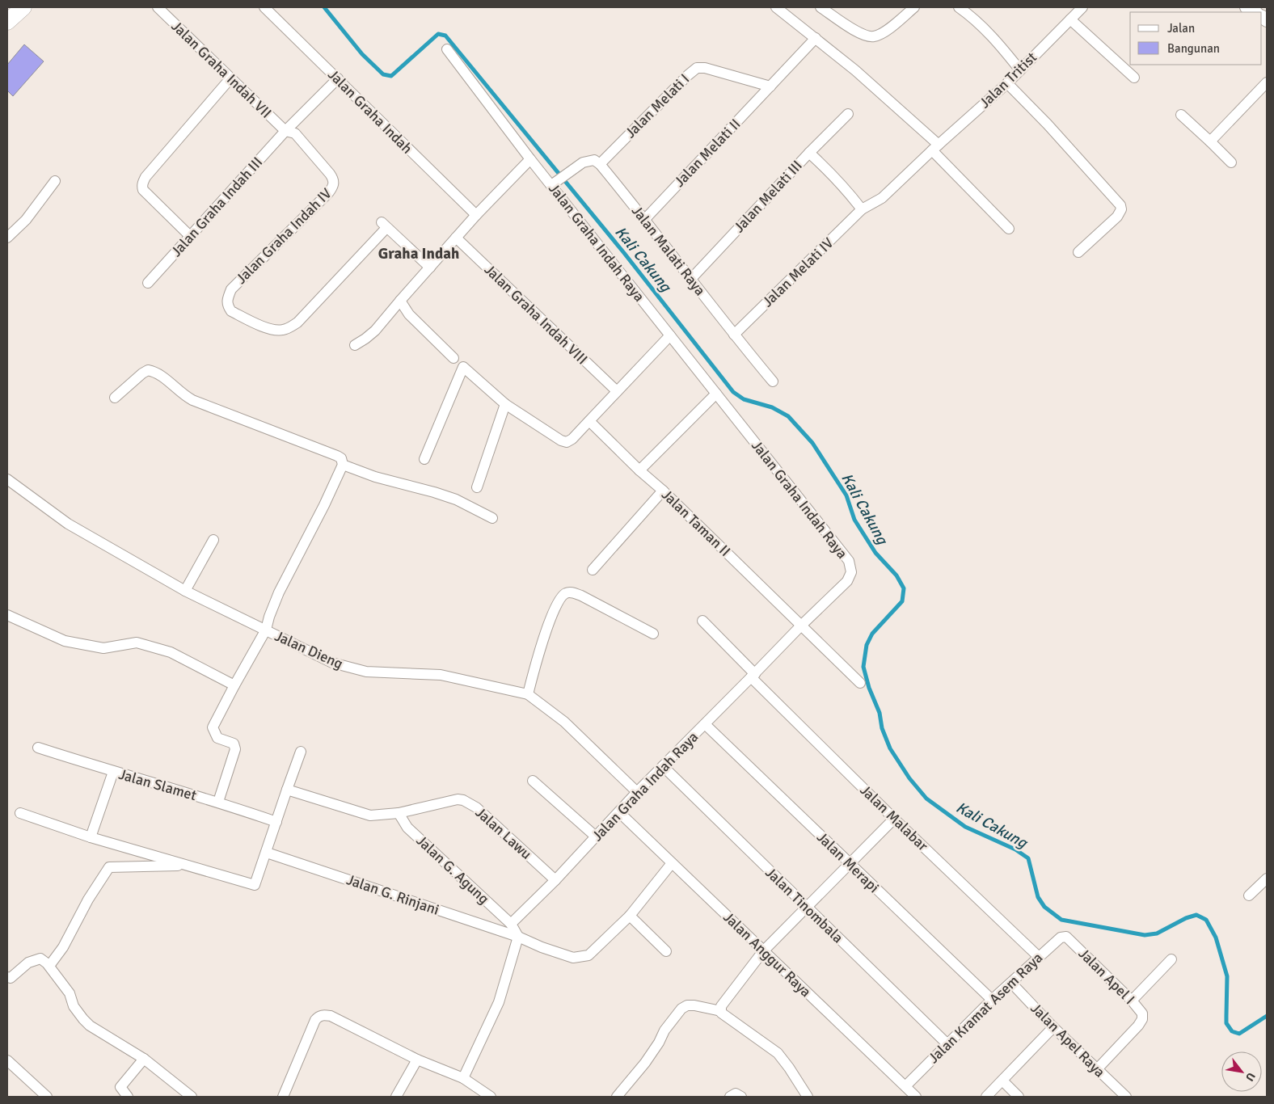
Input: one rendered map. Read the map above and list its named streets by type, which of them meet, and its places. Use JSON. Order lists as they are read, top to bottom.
{
  "streets": {
    "street": [
      "Jalan Graha Indah VII",
      "Jalan Tritist",
      "Jalan Melati I",
      "Jalan Graha Indah",
      "Jalan Melati II",
      "Jalan Melati III",
      "Jalan Graha Indah III",
      "Jalan Graha Indah IV",
      "Jalan Graha Indah Raya",
      "Jalan Malati Raya",
      "Jalan Melati IV",
      "Jalan Graha Indah VIII",
      "Jalan Taman II",
      "Jalan Dieng",
      "Jalan Slamet",
      "Jalan Malabar",
      "Jalan Lawu",
      "Jalan Merapi",
      "Jalan G. Agung",
      "Jalan G. Rinjani",
      "Jalan Tinombala",
      "Jalan Anggur Raya",
      "Jalan Apel I",
      "Jalan Kramat Asem Raya",
      "Jalan Apel Raya"
    ]
  },
  "crossings": [
    ["Jalan Graha Indah VII", "Jalan Graha Indah III"],
    ["Jalan Graha Indah VII", "Jalan Graha Indah IV"],
    ["Jalan Tritist", "Jalan Melati III"],
    ["Jalan Tritist", "Jalan Melati IV"],
    ["Jalan Melati I", "Jalan Melati II"],
    ["Jalan Melati I", "Jalan Malati Raya"],
    ["Jalan Graha Indah", "Jalan Graha Indah III"],
    ["Jalan Melati II", "Jalan Malati Raya"],
    ["Jalan Melati III", "Jalan Malati Raya"],
    ["Jalan Melati III", "Jalan Melati IV"],
    ["Jalan Graha Indah III", "Jalan Graha Indah IV"],
    ["Jalan Graha Indah Raya", "Jalan Taman II"],
    ["Jalan Graha Indah Raya", "Jalan Dieng"],
    ["Jalan Graha Indah Raya", "Jalan Malabar"],
    ["Jalan Graha Indah Raya", "Jalan Lawu"],
    ["Jalan Graha Indah Raya", "Jalan Merapi"],
    ["Jalan Graha Indah Raya", "Jalan G. Agung"],
    ["Jalan Graha Indah Raya", "Jalan Tinombala"],
    ["Jalan Graha Indah Raya", "Jalan Anggur Raya"],
    ["Jalan Malati Raya", "Jalan Melati IV"],
    ["Jalan Malabar", "Jalan Kramat Asem Raya"],
    ["Jalan Lawu", "Jalan G. Agung"],
    ["Jalan Merapi", "Jalan Kramat Asem Raya"],
    ["Jalan G. Rinjani", "Jalan Anggur Raya"],
    ["Jalan Tinombala", "Jalan Kramat Asem Raya"],
    ["Jalan Anggur Raya", "Jalan Kramat Asem Raya"],
    ["Jalan Apel I", "Jalan Kramat Asem Raya"],
    ["Jalan Apel I", "Jalan Apel Raya"],
    ["Jalan Kramat Asem Raya", "Jalan Apel Raya"]
  ],
  "districts": ["Graha Indah"],
  "water": ["Kali Cakung"],
  "legend": ["Jalan", "Bangunan"],
  "north": "bottom right"
}
